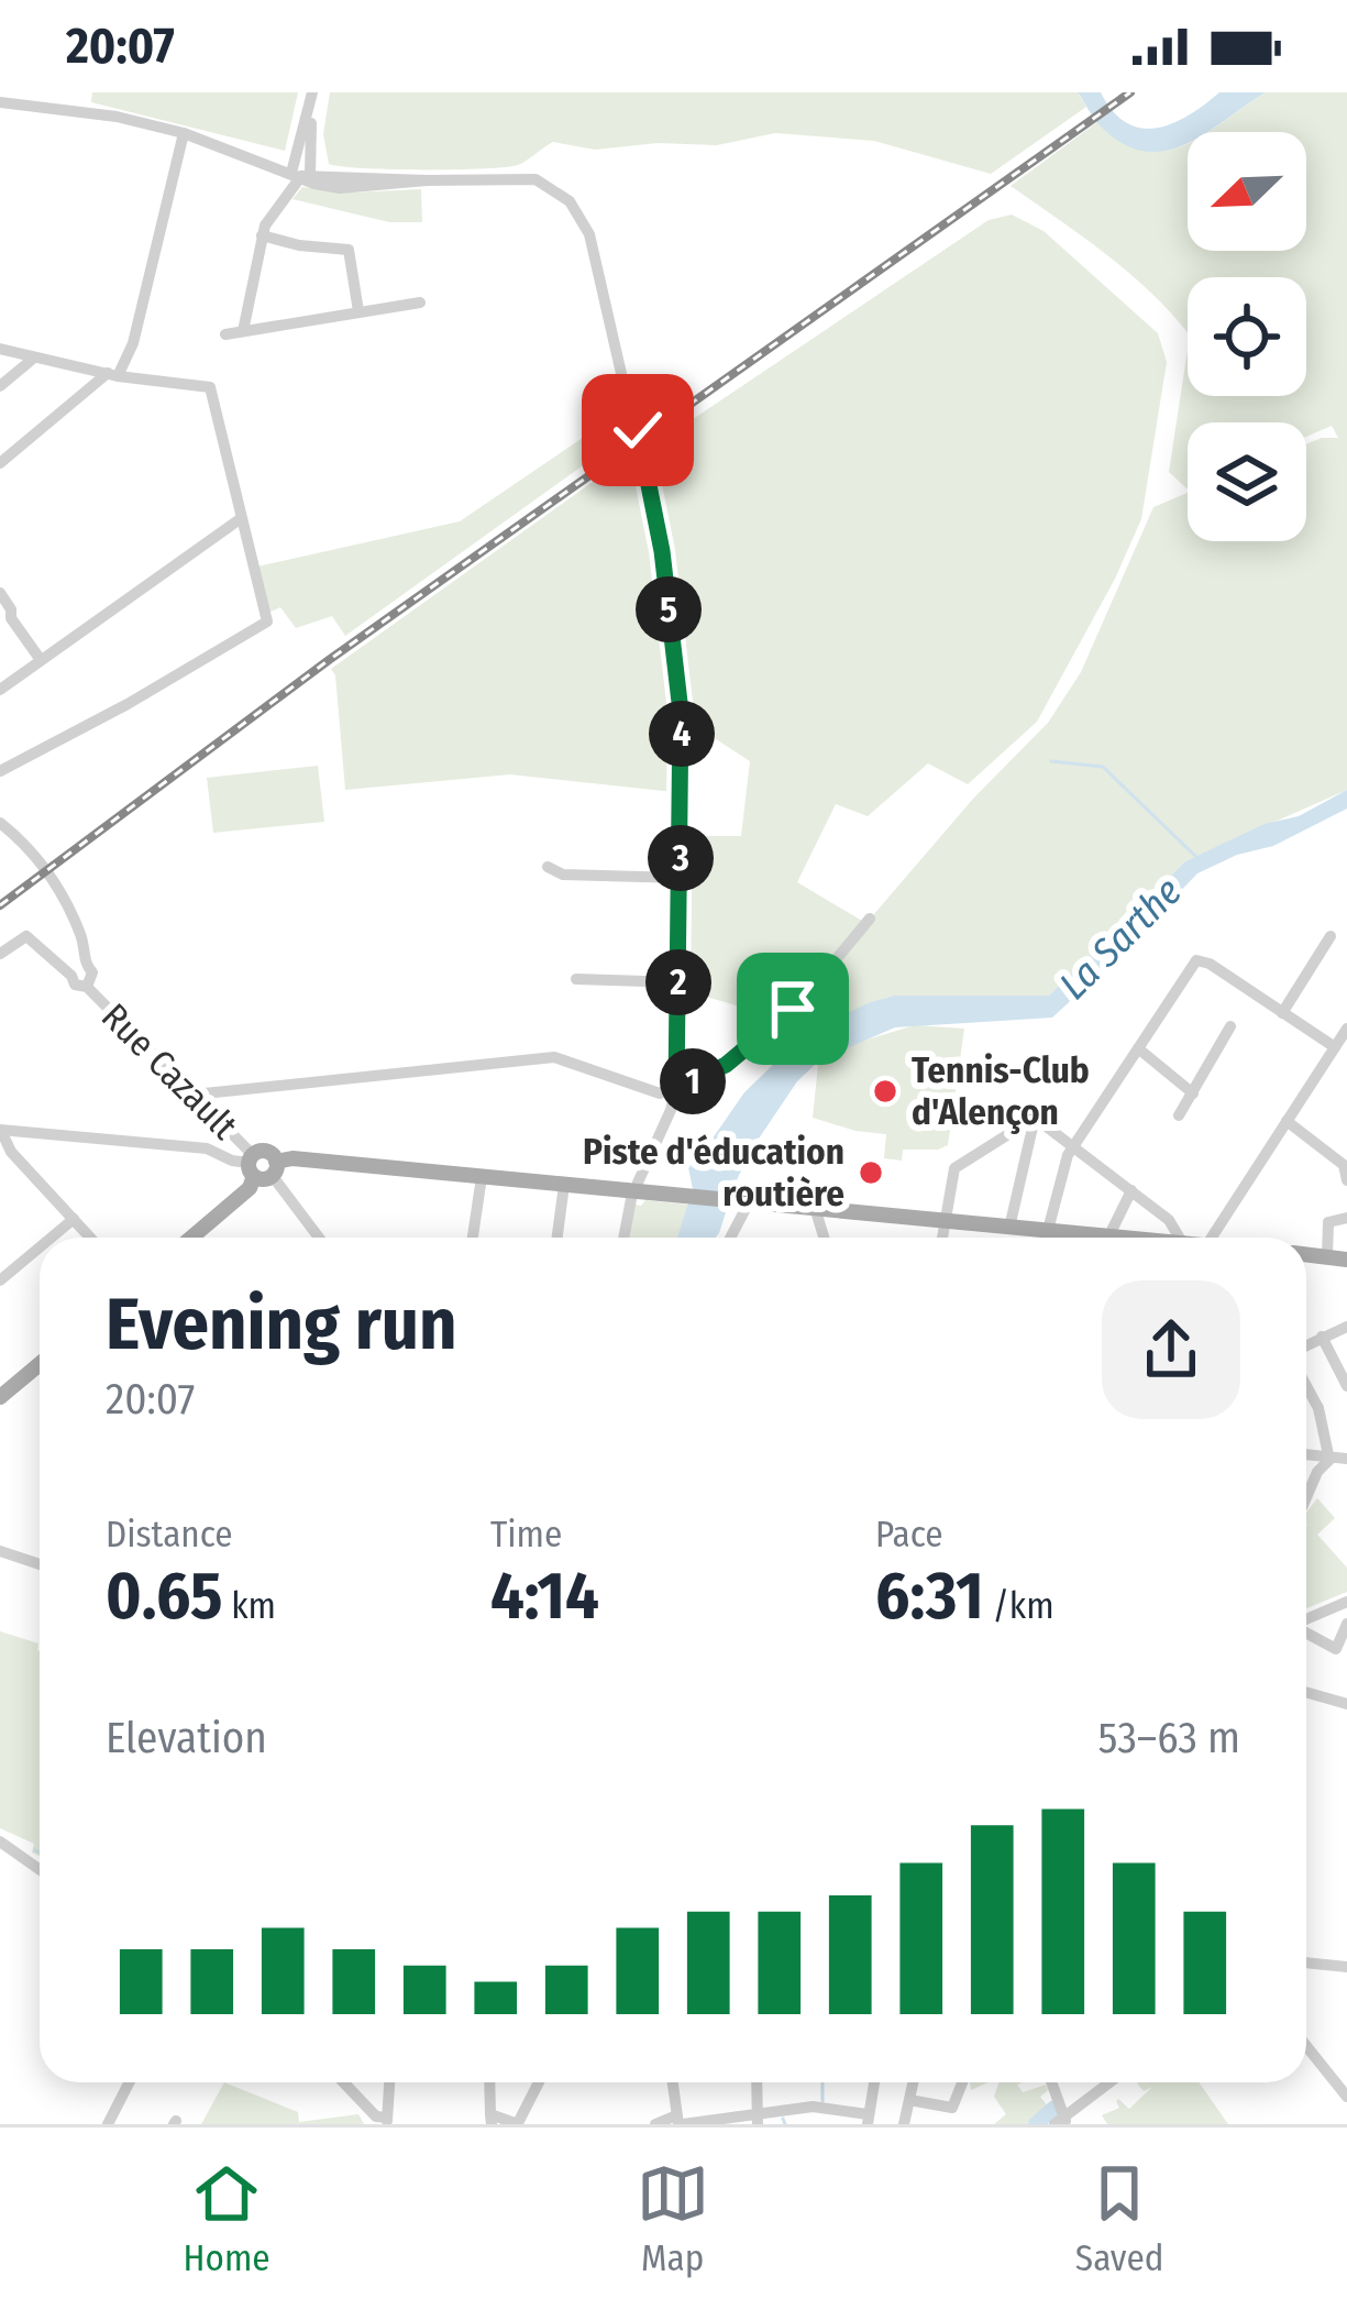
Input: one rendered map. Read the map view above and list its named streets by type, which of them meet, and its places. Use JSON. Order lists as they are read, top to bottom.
{
  "streets": {
    "street": ["Rue Cazault"]
  },
  "water": ["La Sarthe"],
  "places": ["Tennis-Club d'Alençon", "Piste d'éducation routière"],
  "north": "bottom left",
  "page": {
    "status": "20:07",
    "pins": [
      "5",
      "4",
      "3",
      "2",
      "1"
    ],
    "heading": ["Evening run", "20:07"],
    "stats": [
      ["Distance", "0.65 km"],
      ["Time", "4:14"],
      ["Pace", "6:31 /km"]
    ],
    "chart": ["Elevation", "53–63 m"],
    "tabs": ["Home", "Map", "Saved"]
  }
}
